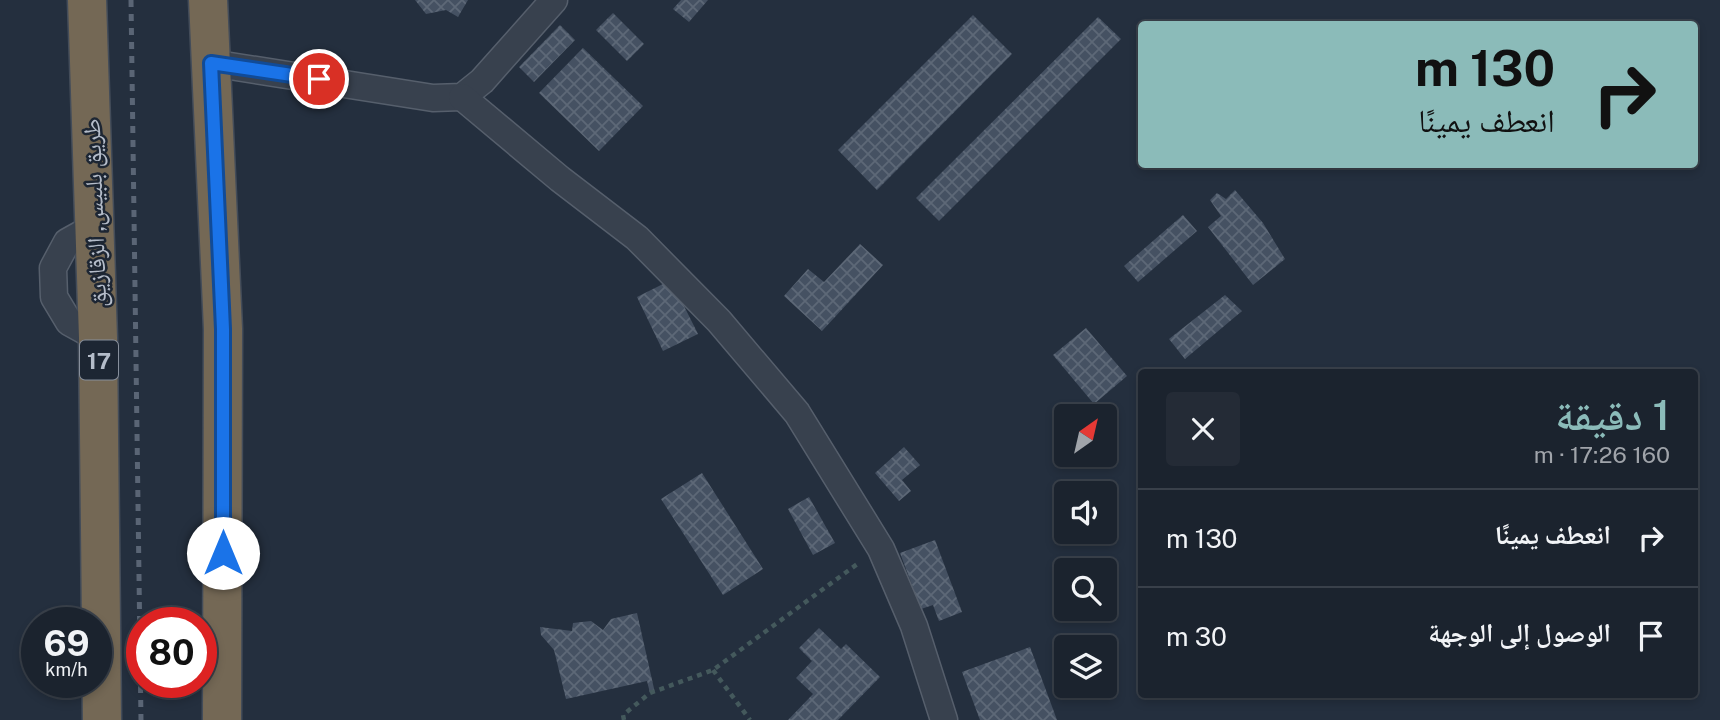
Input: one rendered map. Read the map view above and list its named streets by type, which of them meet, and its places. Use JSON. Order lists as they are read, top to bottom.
{
  "streets": {
    "highway": ["طريق بلبيس, الزقازيق", "17"]
  },
  "north": "top right",
  "page": {
    "turn": ["130 m", "انعطف يمينًا"],
    "heading": ["1 دقيقة", "160 m · 17:26"],
    "list": [
      {
        "name": "انعطف يمينًا",
        "value": "130 m"
      },
      {
        "name": "الوصول إلى الوجهة",
        "value": "30 m"
      }
    ],
    "speed": "69 km/h",
    "limit": "80"
  }
}
